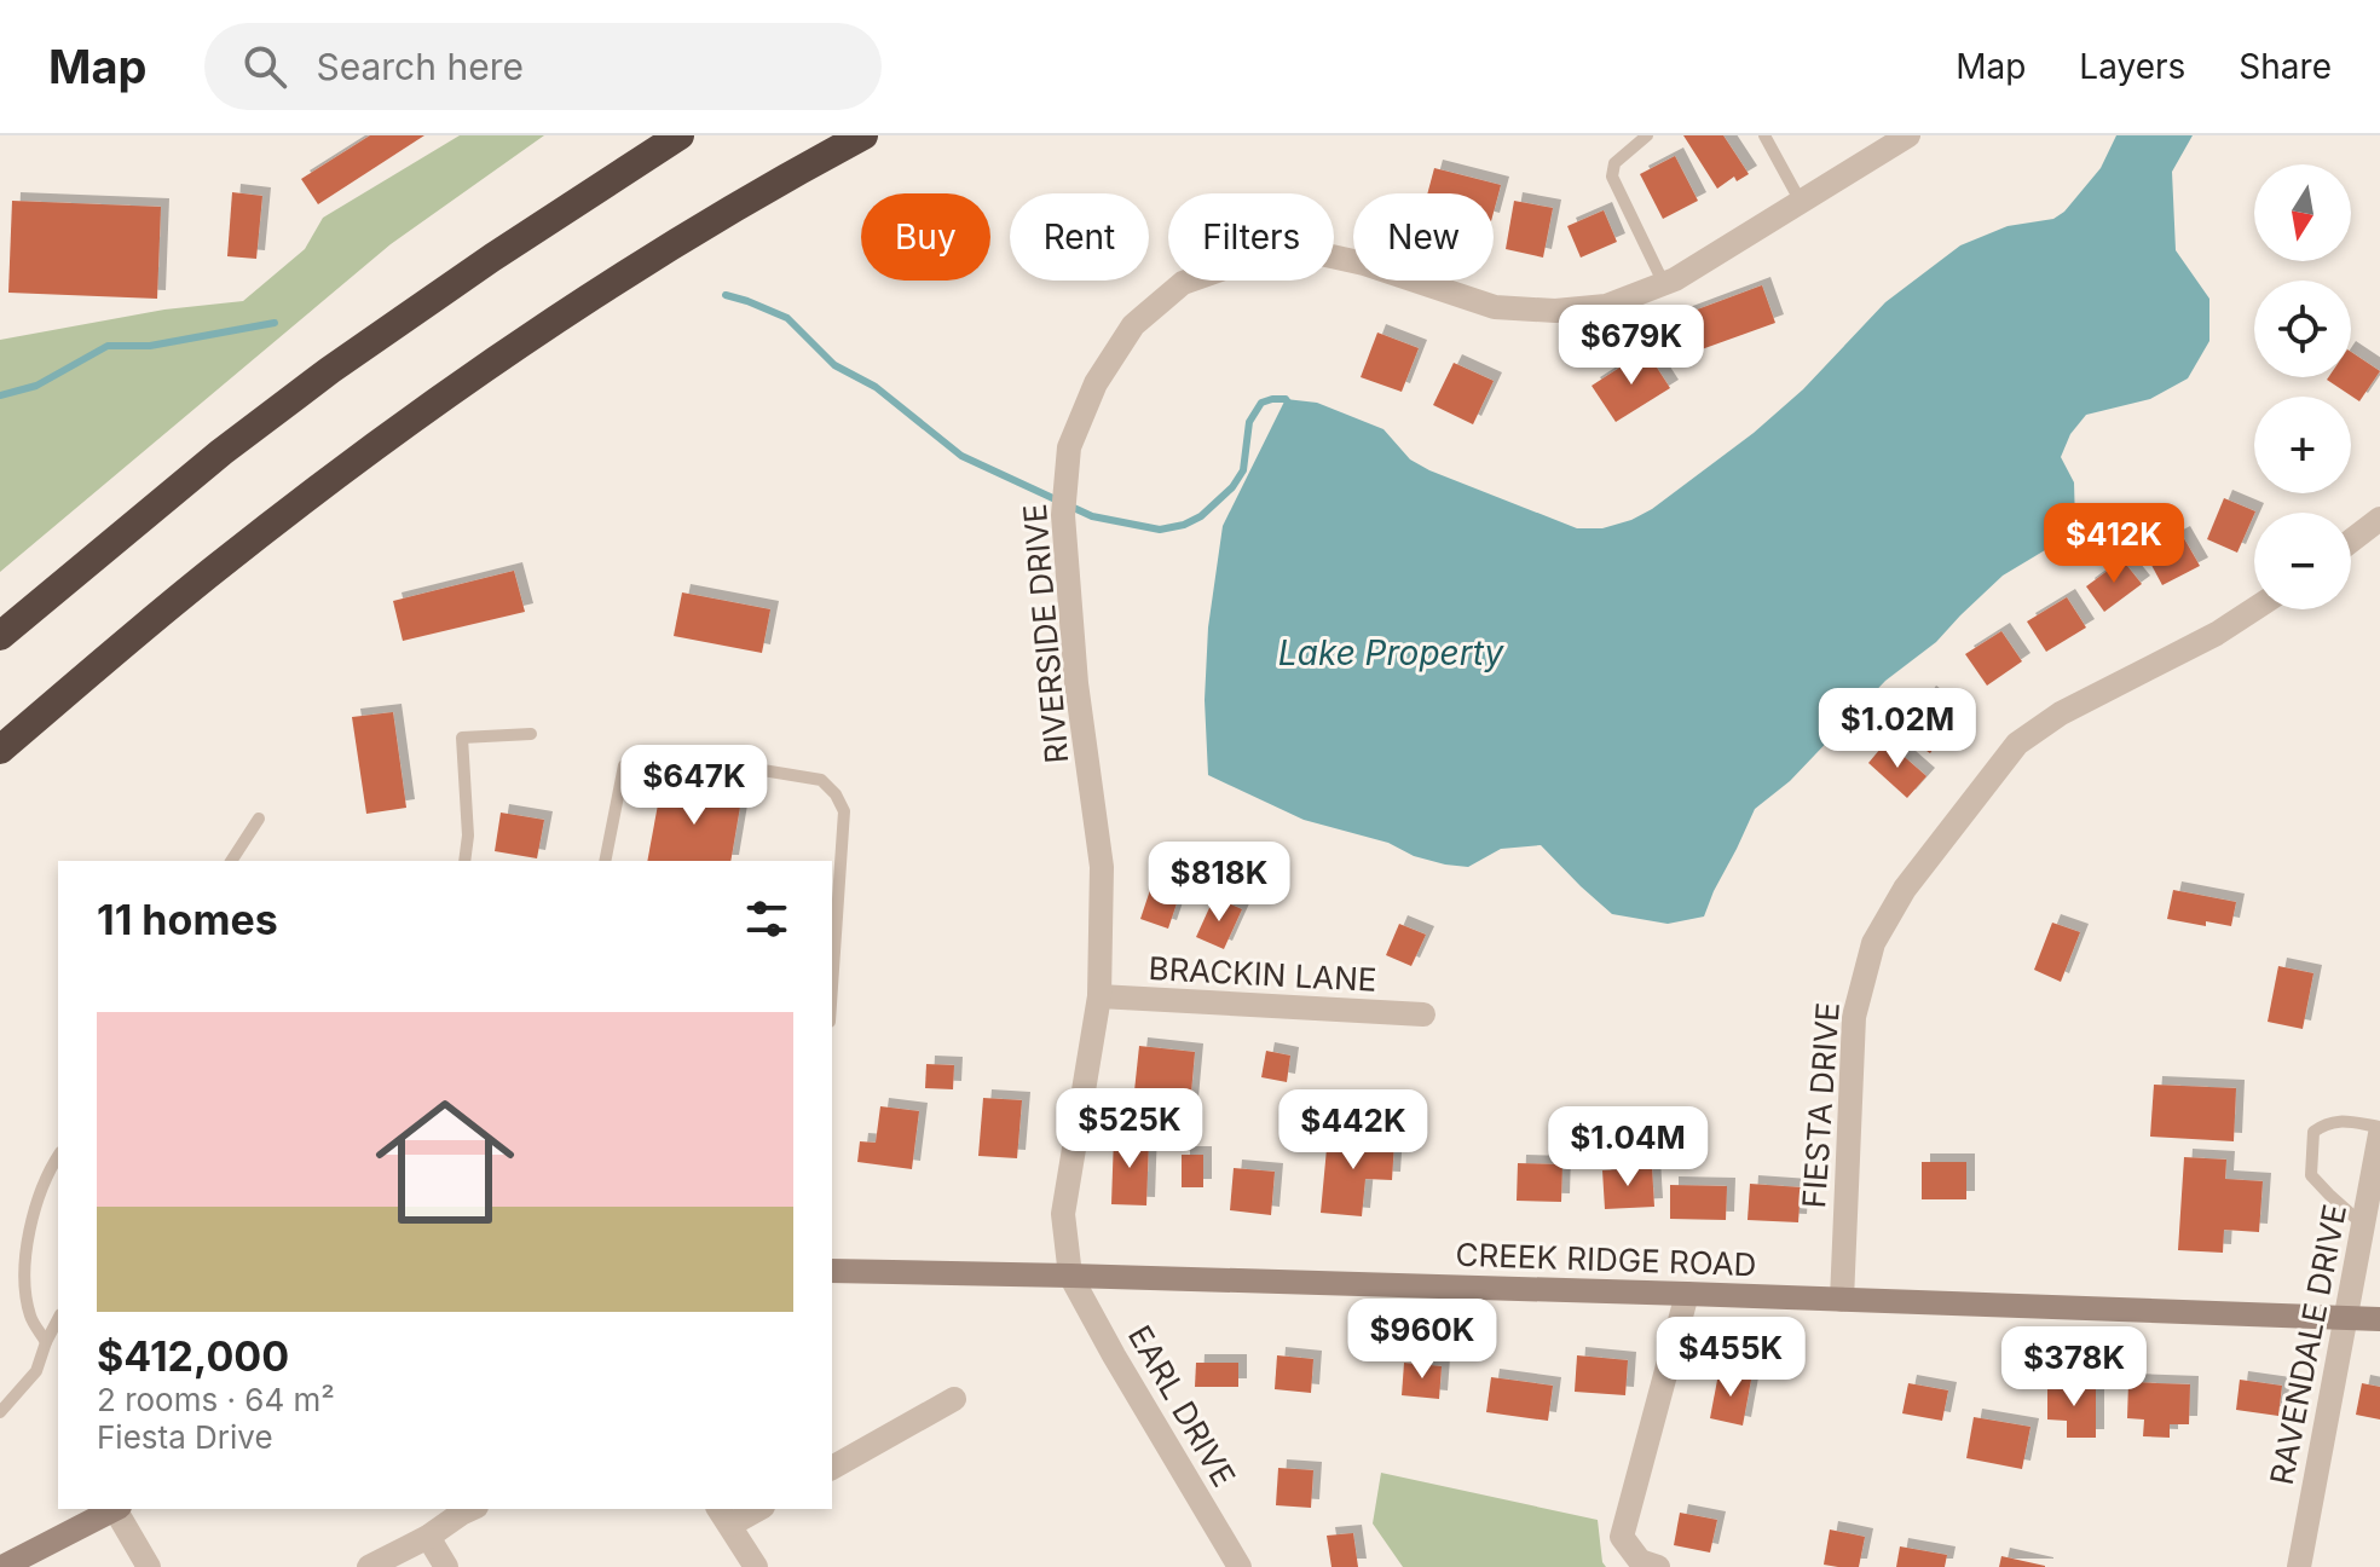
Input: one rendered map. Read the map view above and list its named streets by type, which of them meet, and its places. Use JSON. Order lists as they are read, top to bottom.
{
  "streets": {
    "main road": ["CREEK RIDGE ROAD"],
    "street": [
      "RIVERSIDE DRIVE",
      "BRACKIN LANE",
      "FIESTA DRIVE",
      "RAVENDALE DRIVE",
      "EARL DRIVE"
    ]
  },
  "crossings": [
    ["RIVERSIDE DRIVE", "BRACKIN LANE"],
    ["RIVERSIDE DRIVE", "CREEK RIDGE ROAD"],
    ["RIVERSIDE DRIVE", "EARL DRIVE"],
    ["FIESTA DRIVE", "CREEK RIDGE ROAD"],
    ["CREEK RIDGE ROAD", "RAVENDALE DRIVE"],
    ["CREEK RIDGE ROAD", "EARL DRIVE"]
  ],
  "water": ["Lake Property"],
  "north": "bottom",
  "page": {
    "header": "Map",
    "search": "Search here",
    "nav": ["Map", "Layers", "Share"],
    "map_buttons": ["+", "−"],
    "chip": [
      "Buy",
      "Rent",
      "Filters",
      "New"
    ],
    "price": [
      "$679K",
      "$412K",
      "$1.02M",
      "$647K",
      "$818K",
      "$525K",
      "$442K",
      "$1.04M",
      "$960K",
      "$455K",
      "$378K"
    ],
    "heading": "11 homes",
    "list": [
      {
        "name": "$412,000",
        "note": "2 rooms · 64 m² · Fiesta Drive"
      }
    ]
  }
}
